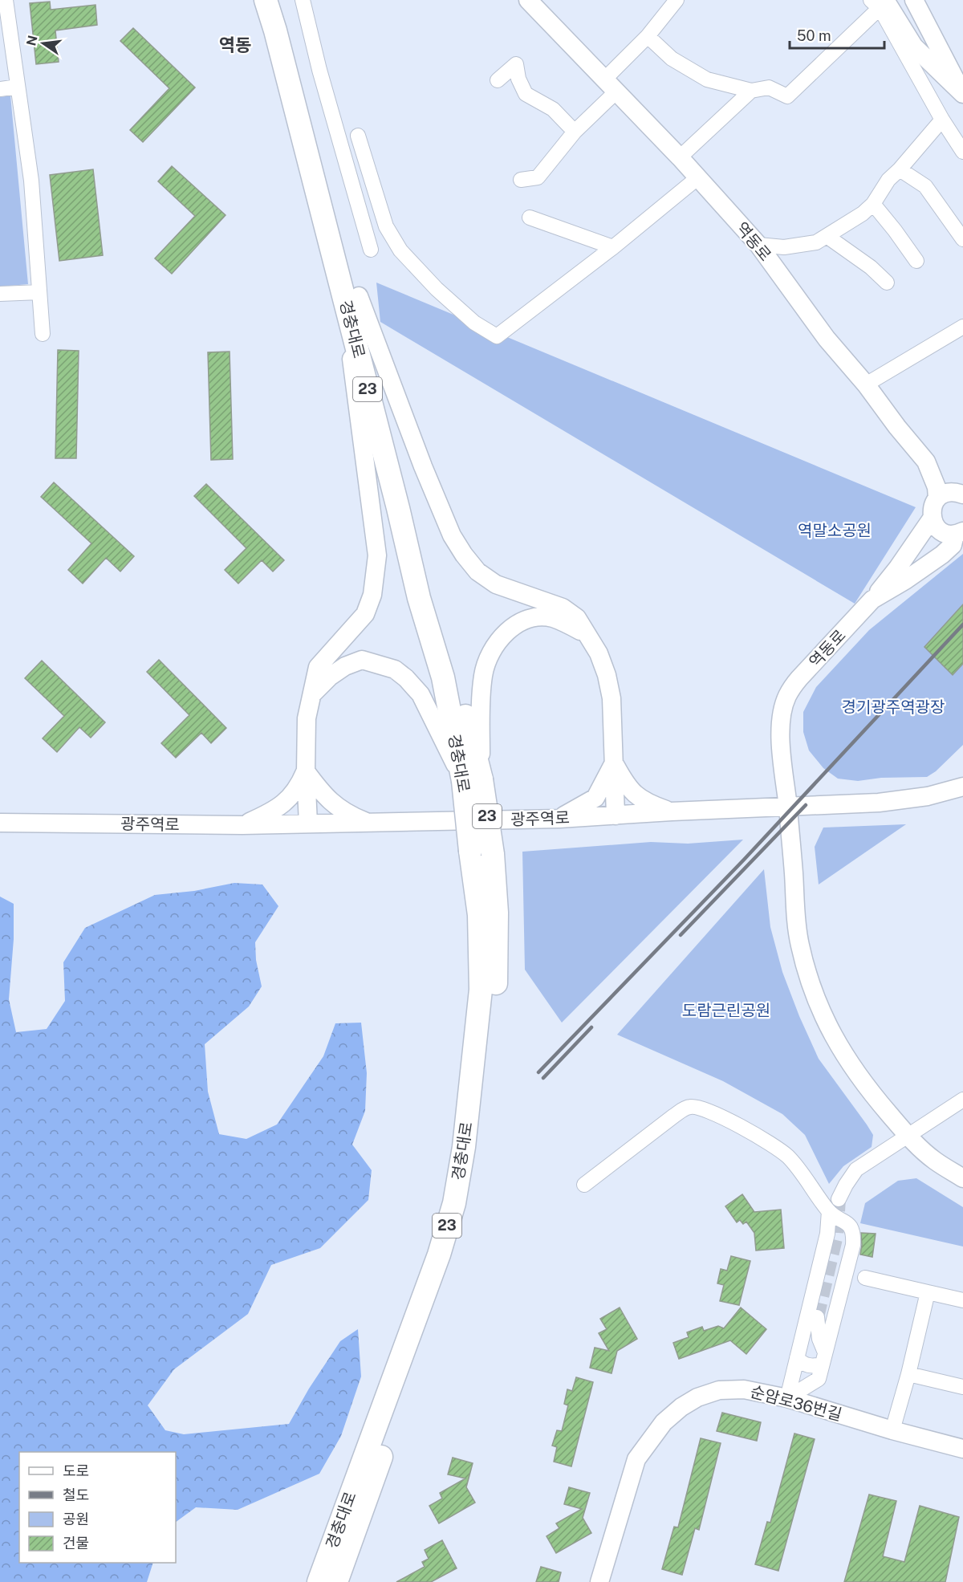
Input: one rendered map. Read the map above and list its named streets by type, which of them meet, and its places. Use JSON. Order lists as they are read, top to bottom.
{
  "streets": {
    "main road": ["경충대로", "23"],
    "street": ["역동로", "광주역로", "순암로36번길"]
  },
  "crossings": [
    ["역동로", "광주역로"]
  ],
  "districts": ["역동"],
  "parks": ["역말소공원", "경기광주역광장", "도람근린공원"],
  "legend": [
    "도로",
    "철도",
    "공원",
    "건물"
  ],
  "scale_bar": "50 m",
  "north": "left"
}
